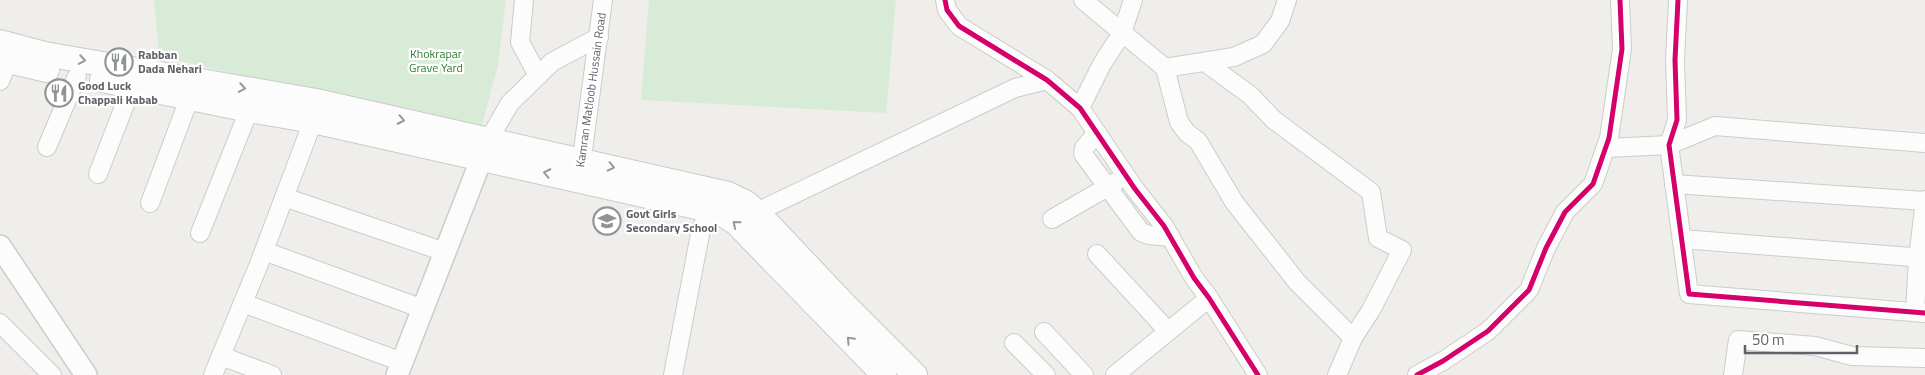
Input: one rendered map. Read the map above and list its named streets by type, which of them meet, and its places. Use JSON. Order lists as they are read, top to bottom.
{
  "streets": {
    "street": ["Kamran Matloob Hussain Road"]
  },
  "parks": ["Khokrapar Grave Yard"],
  "places": {
    "restaurant": ["Rabban Dada Nehari", "Good Luck Chappali Kabab"],
    "school or university": ["Govt Girls Secondary School"]
  },
  "scale_bar": "50 m"
}
